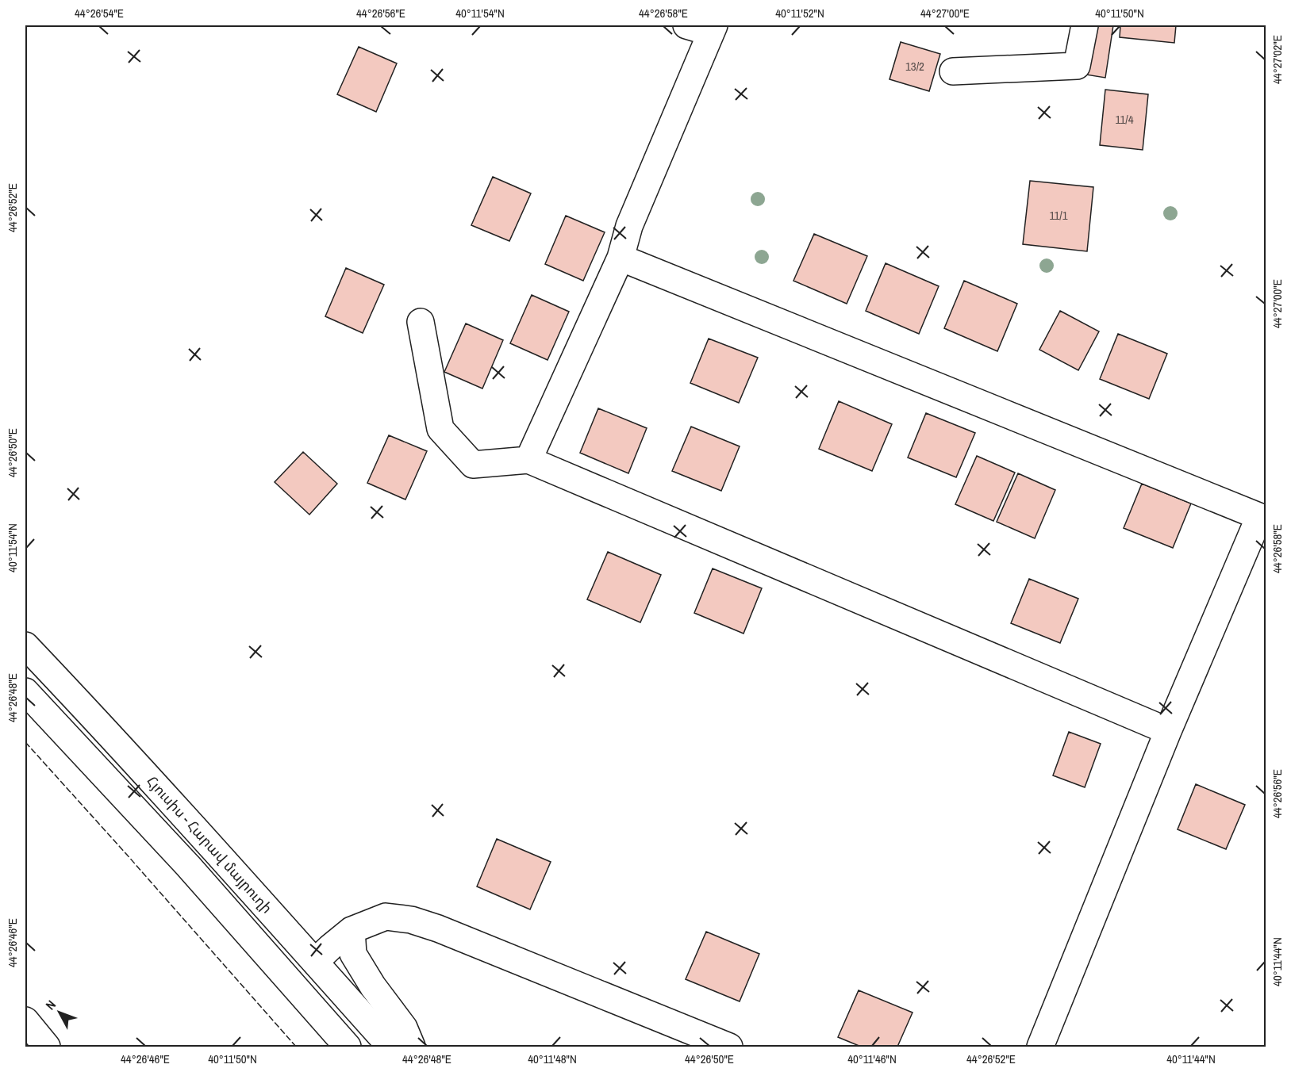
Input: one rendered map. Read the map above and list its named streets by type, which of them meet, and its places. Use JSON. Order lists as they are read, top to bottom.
{
  "streets": {
    "main road": ["Հյուսիս - Հարավ մայրուղի"]
  },
  "house_numbers": ["13/2", "11/4", "11/1"],
  "north": "top left",
  "coordinates": [
    "44°26'54\"E",
    "44°26'56\"E",
    "40°11'54\"N",
    "44°26'58\"E",
    "40°11'52\"N",
    "44°27'00\"E",
    "40°11'50\"N",
    "44°27'02\"E",
    "44°26'52\"E",
    "44°26'50\"E",
    "44°26'48\"E",
    "44°26'46\"E",
    "40°11'44\"N",
    "40°11'48\"N",
    "40°11'46\"N"
  ]
}
